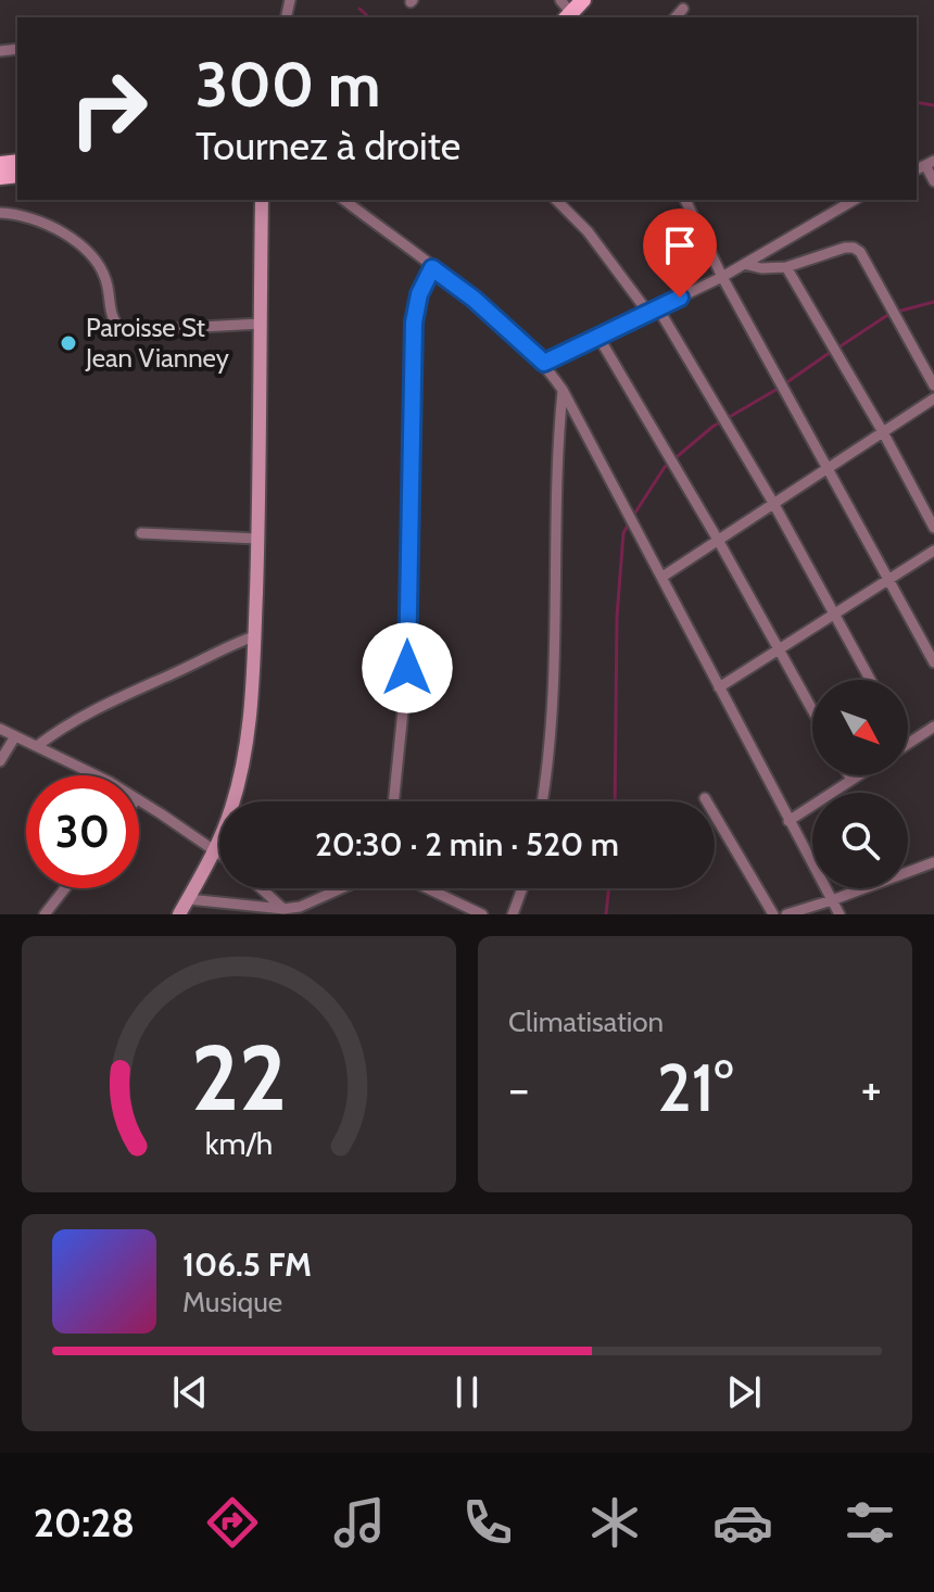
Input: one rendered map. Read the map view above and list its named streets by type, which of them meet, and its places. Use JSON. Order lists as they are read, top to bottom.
{
  "places": ["Paroisse St Jean Vianney"],
  "north": "bottom right",
  "page": {
    "turn": ["300 m", "Tournez à droite"],
    "limit": "30",
    "trip": "20:30 · 2 min · 520 m",
    "tile": "Climatisation",
    "heat": ["−", "21°", "+"],
    "song": ["106.5 FM", "Musique"],
    "tabs": "20:28",
    "gauge": ["22", "km/h"]
  }
}
